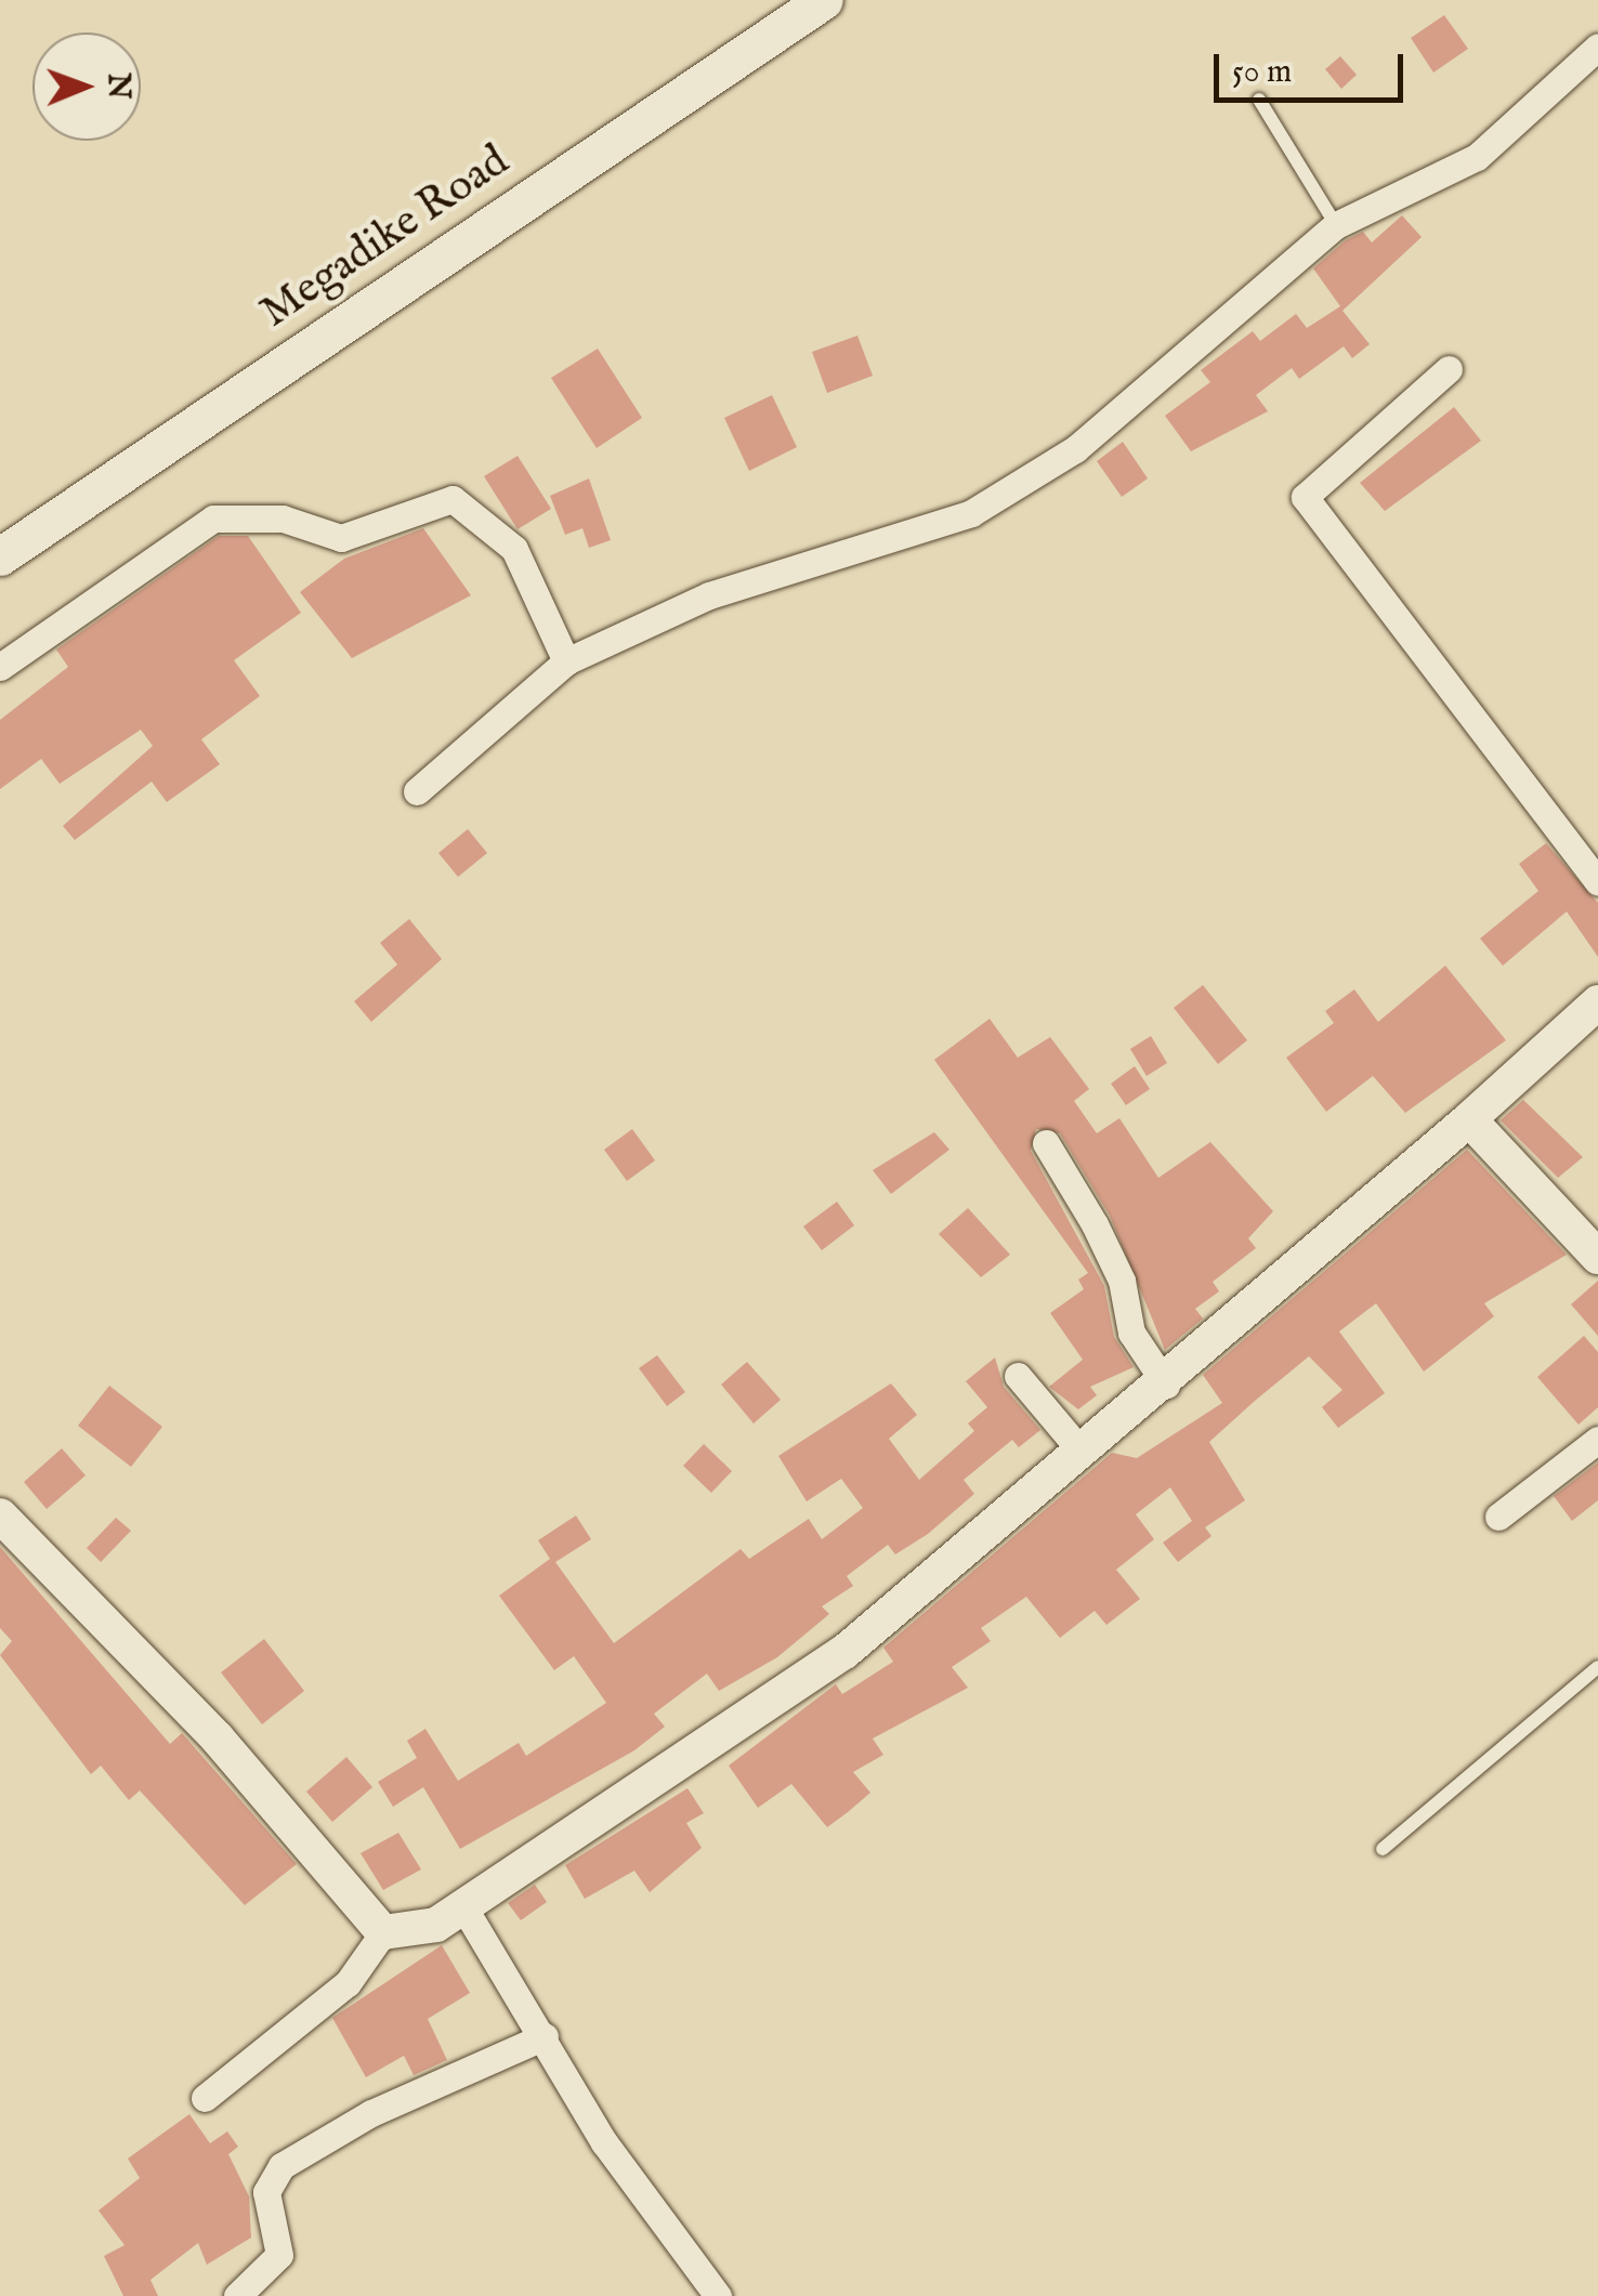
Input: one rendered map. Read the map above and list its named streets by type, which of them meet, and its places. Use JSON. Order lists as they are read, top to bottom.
{
  "streets": {
    "main road": ["Megadike Road"]
  },
  "scale_bar": "50 m",
  "north": "right"
}
